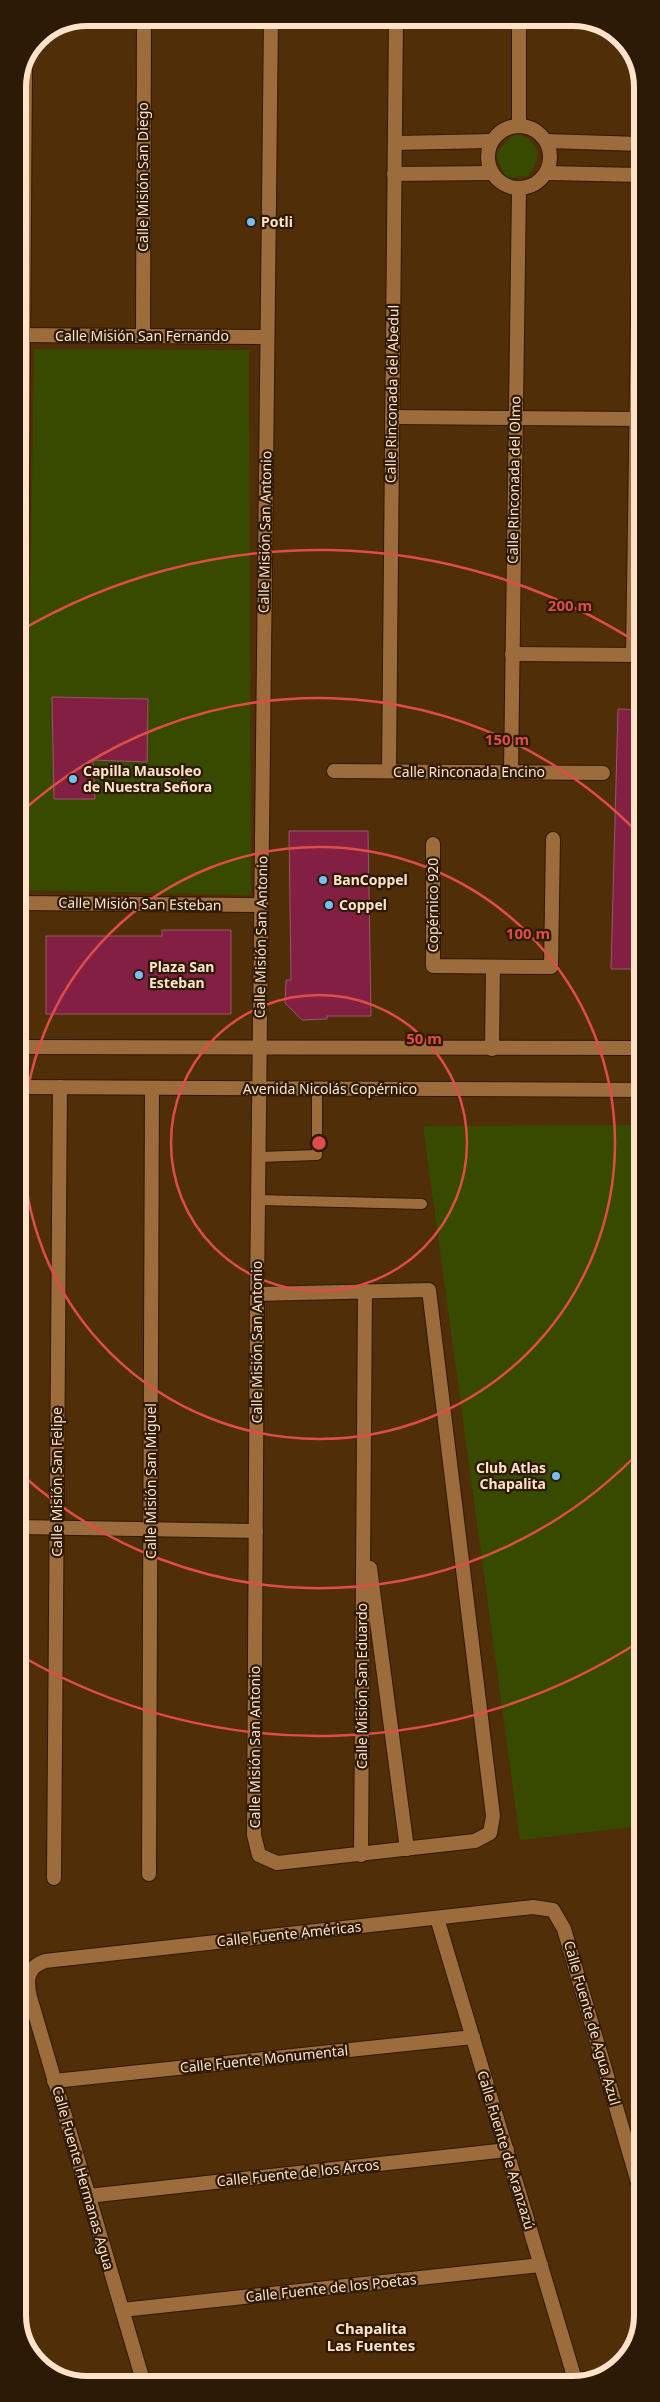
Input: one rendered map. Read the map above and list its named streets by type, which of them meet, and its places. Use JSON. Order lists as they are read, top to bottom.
{
  "streets": {
    "street": [
      "Calle Misión San Diego",
      "Calle Misión San Fernando",
      "Calle Rinconada del Abedul",
      "Calle Rinconada del Olmo",
      "Calle Misión San Antonio",
      "Calle Rinconada Encino",
      "Calle Misión San Esteban",
      "Copérnico 920",
      "Avenida Nicolás Copérnico",
      "Calle Misión San Miguel",
      "Calle Misión San Felipe",
      "Calle Misión San Eduardo",
      "Calle Fuente Américas",
      "Calle Fuente de Agua Azul",
      "Calle Fuente Monumental",
      "Calle Fuente de Aranzazú",
      "Calle Fuente de los Arcos",
      "Calle Fuente Hermanas Agua",
      "Calle Fuente de los Poetas"
    ]
  },
  "crossings": [
    ["Calle Misión San Diego", "Calle Misión San Fernando"],
    ["Calle Misión San Fernando", "Calle Misión San Antonio"],
    ["Calle Rinconada del Abedul", "Calle Rinconada Encino"],
    ["Calle Rinconada del Olmo", "Calle Rinconada Encino"],
    ["Calle Misión San Antonio", "Calle Misión San Esteban"],
    ["Calle Misión San Antonio", "Avenida Nicolás Copérnico"],
    ["Calle Misión San Antonio", "Calle Misión San Eduardo"],
    ["Avenida Nicolás Copérnico", "Calle Misión San Miguel"],
    ["Avenida Nicolás Copérnico", "Calle Misión San Felipe"],
    ["Calle Fuente Américas", "Calle Fuente de Agua Azul"],
    ["Calle Fuente Américas", "Calle Fuente de Aranzazú"],
    ["Calle Fuente Américas", "Calle Fuente Hermanas Agua"],
    ["Calle Fuente Monumental", "Calle Fuente de Aranzazú"],
    ["Calle Fuente Monumental", "Calle Fuente Hermanas Agua"],
    ["Calle Fuente de Aranzazú", "Calle Fuente de los Arcos"],
    ["Calle Fuente de Aranzazú", "Calle Fuente de los Poetas"],
    ["Calle Fuente de los Arcos", "Calle Fuente Hermanas Agua"],
    ["Calle Fuente Hermanas Agua", "Calle Fuente de los Poetas"]
  ],
  "districts": ["Chapalita Las Fuentes"],
  "places": [
    "Potli",
    "Capilla Mausoleo de Nuestra Señora",
    "BanCoppel",
    "Coppel",
    "Plaza San Esteban",
    "Club Atlas Chapalita"
  ],
  "rings": [
    "200 m",
    "150 m",
    "100 m",
    "50 m"
  ]
}
